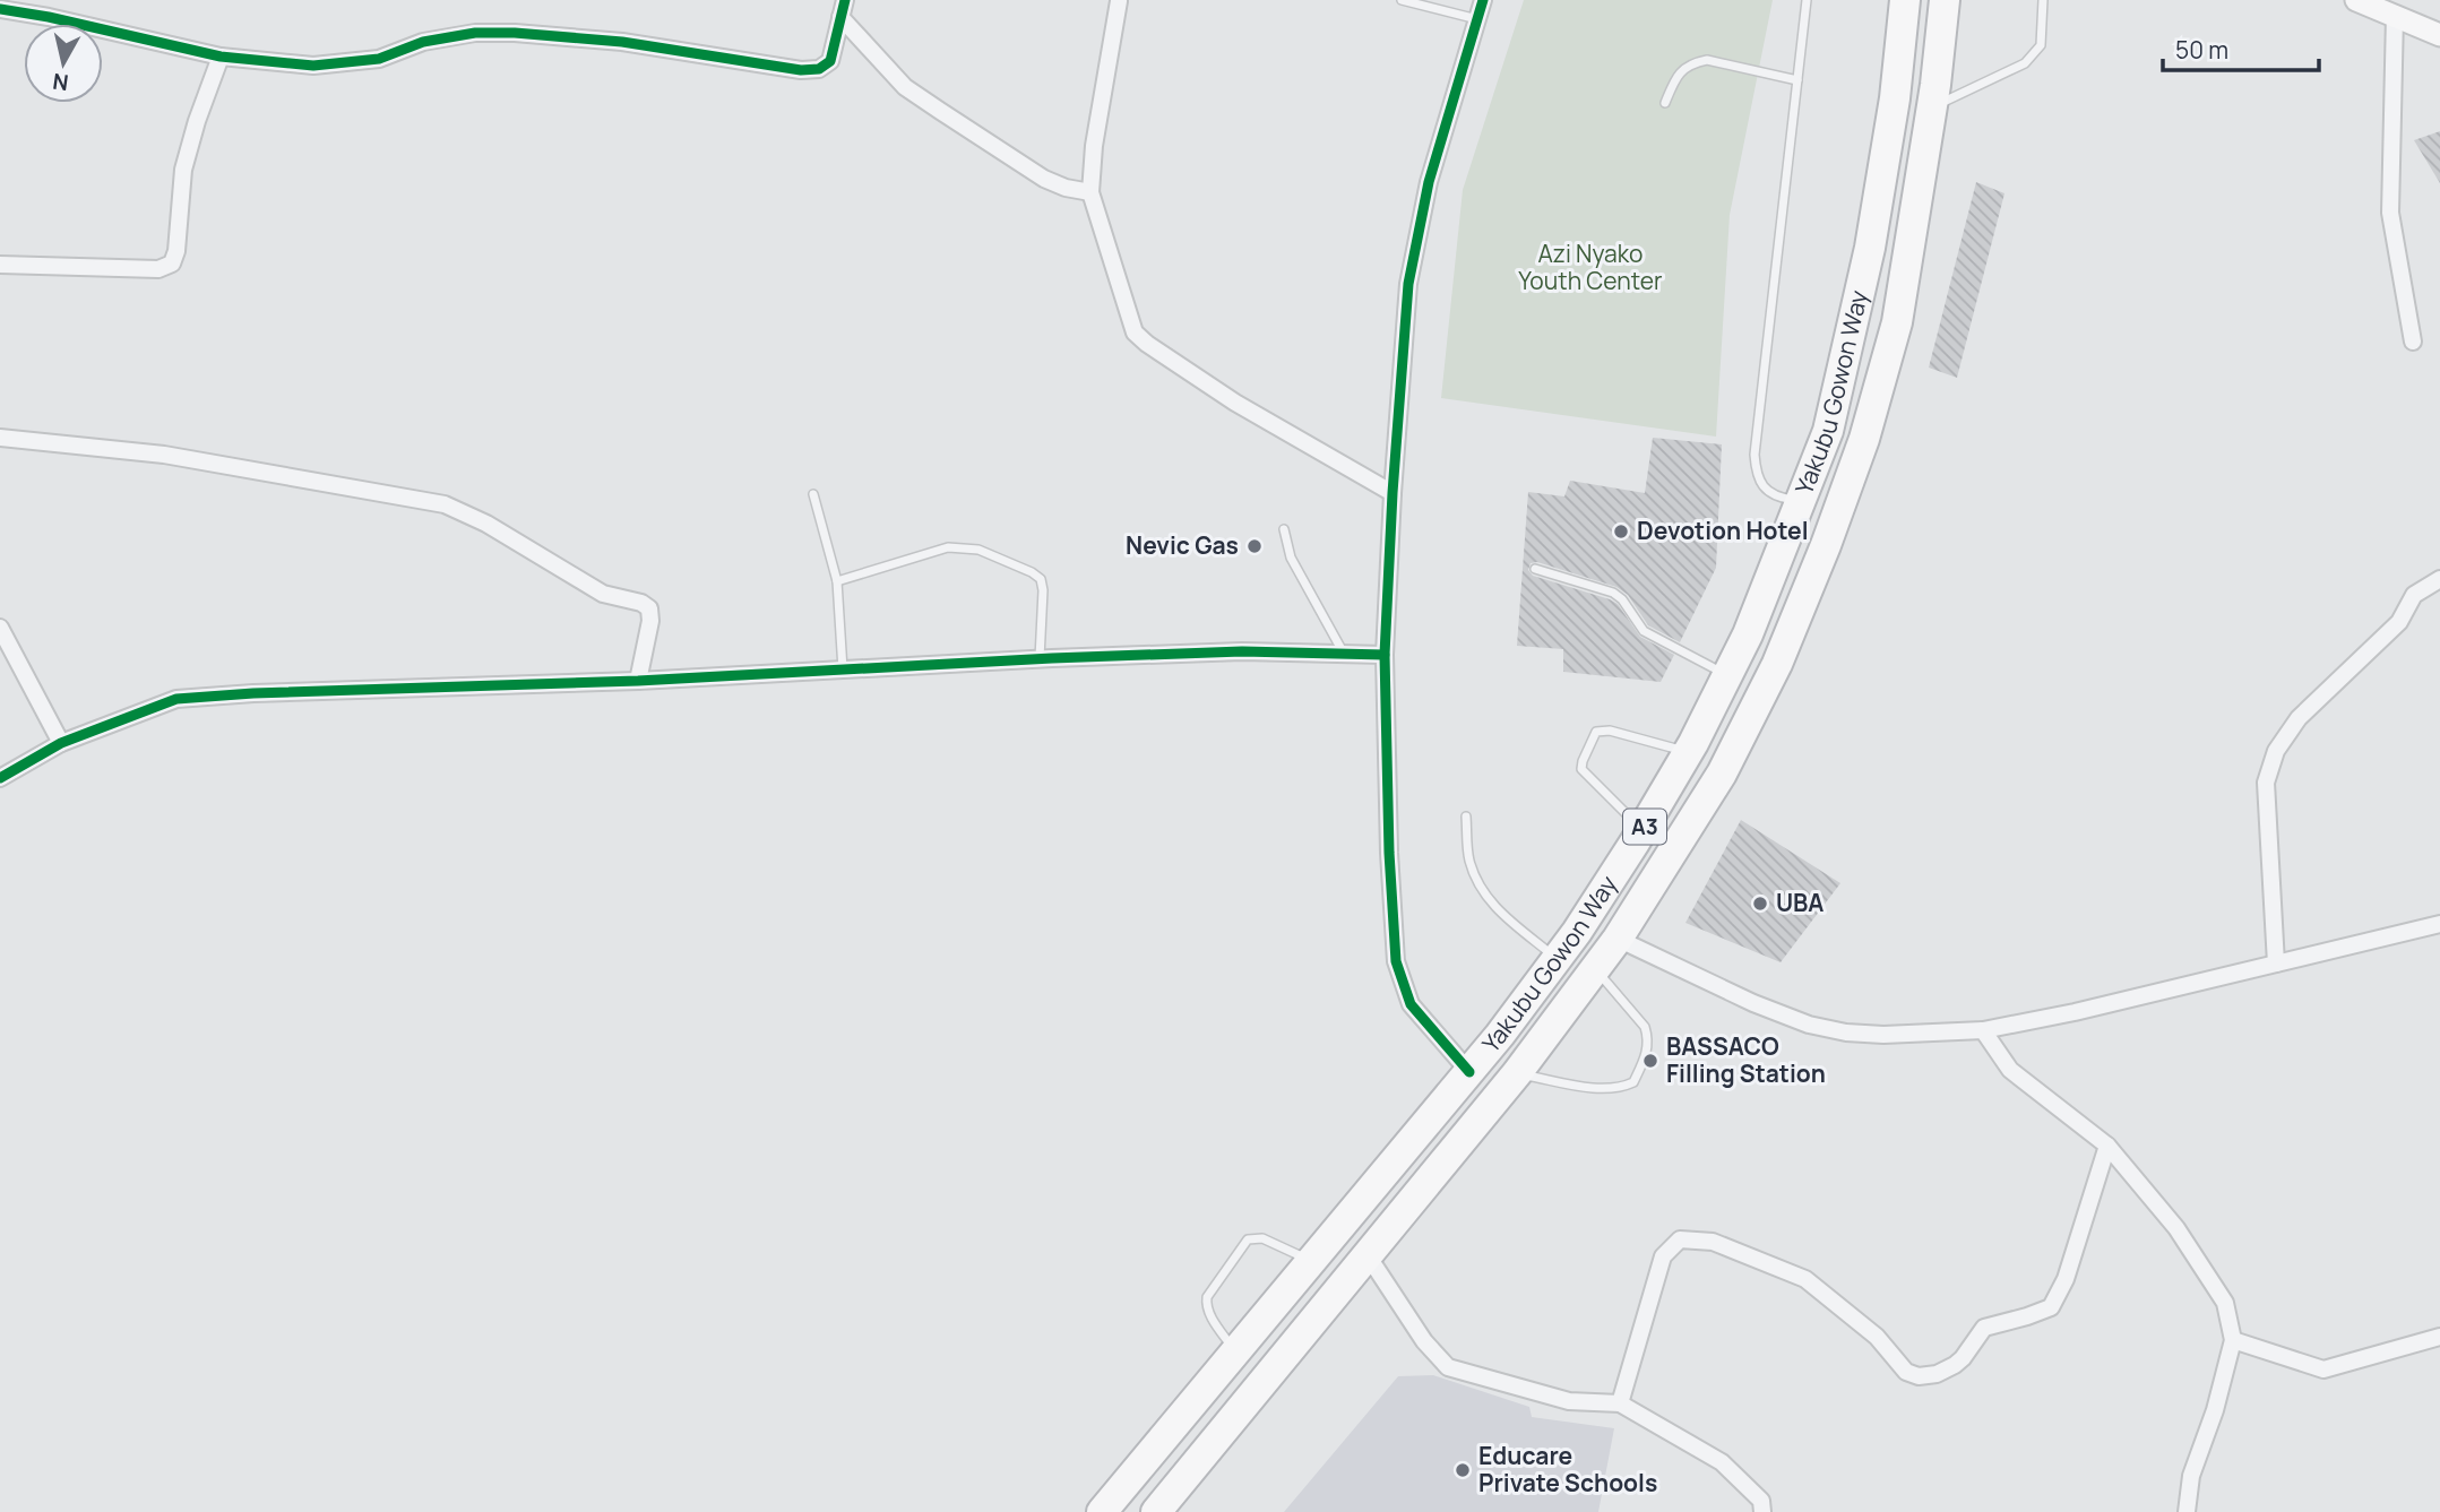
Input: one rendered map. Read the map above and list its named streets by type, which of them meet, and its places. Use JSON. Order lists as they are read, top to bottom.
{
  "streets": {
    "highway": ["Yakubu Gowon Way", "A3"]
  },
  "parks": ["Azi Nyako Youth Center"],
  "places": [
    "Devotion Hotel",
    "Nevic Gas",
    "UBA",
    "BASSACO Filling Station",
    "Educare Private Schools"
  ],
  "scale_bar": "50 m",
  "north": "bottom"
}
